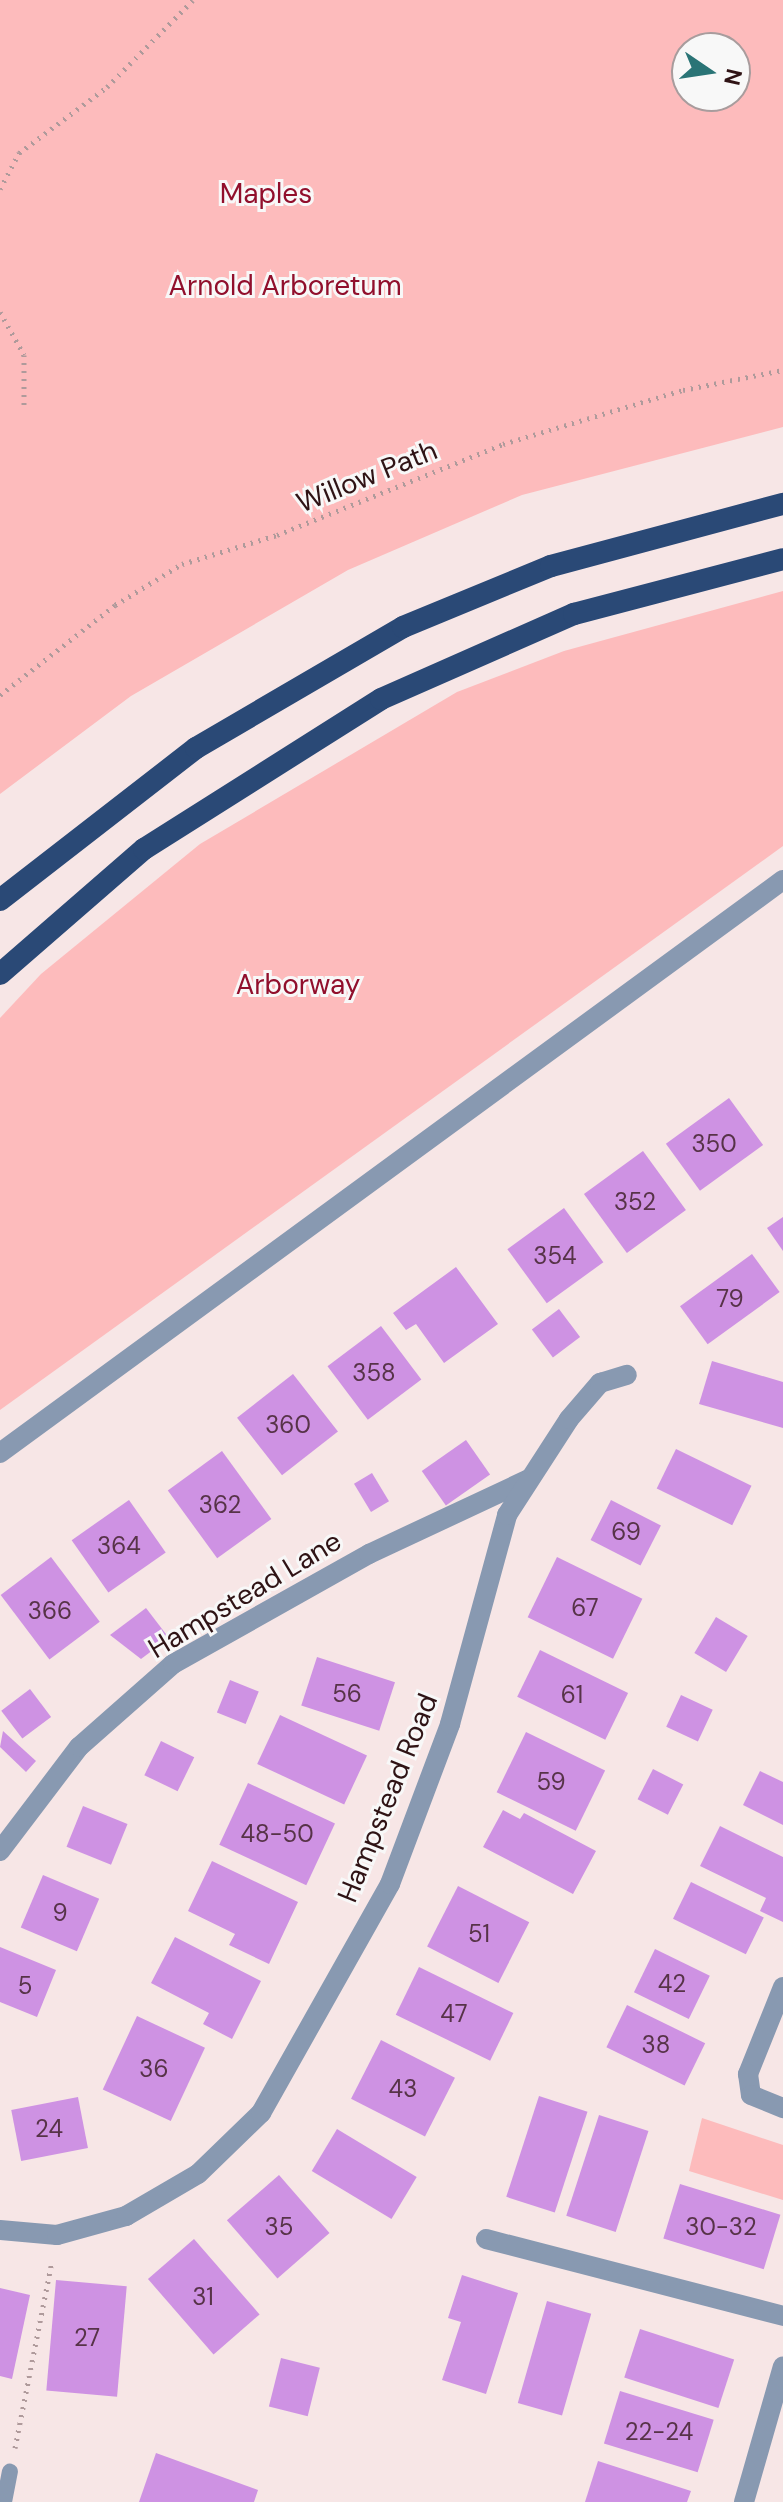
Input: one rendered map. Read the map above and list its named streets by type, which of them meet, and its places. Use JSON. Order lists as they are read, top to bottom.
{
  "streets": {
    "street": ["Hampstead Lane", "Hampstead Road"],
    "path": ["Willow Path"]
  },
  "crossings": [
    ["Hampstead Lane", "Hampstead Road"]
  ],
  "parks": ["Maples", "Arnold Arboretum", "Arborway"],
  "house_numbers": [
    "350",
    "352",
    "354",
    "79",
    "358",
    "360",
    "362",
    "69",
    "364",
    "67",
    "366",
    "56",
    "61",
    "59",
    "48-50",
    "9",
    "51",
    "42",
    "5",
    "47",
    "38",
    "36",
    "43",
    "24",
    "35",
    "30-32",
    "31",
    "27",
    "22-24"
  ],
  "north": "right"
}
